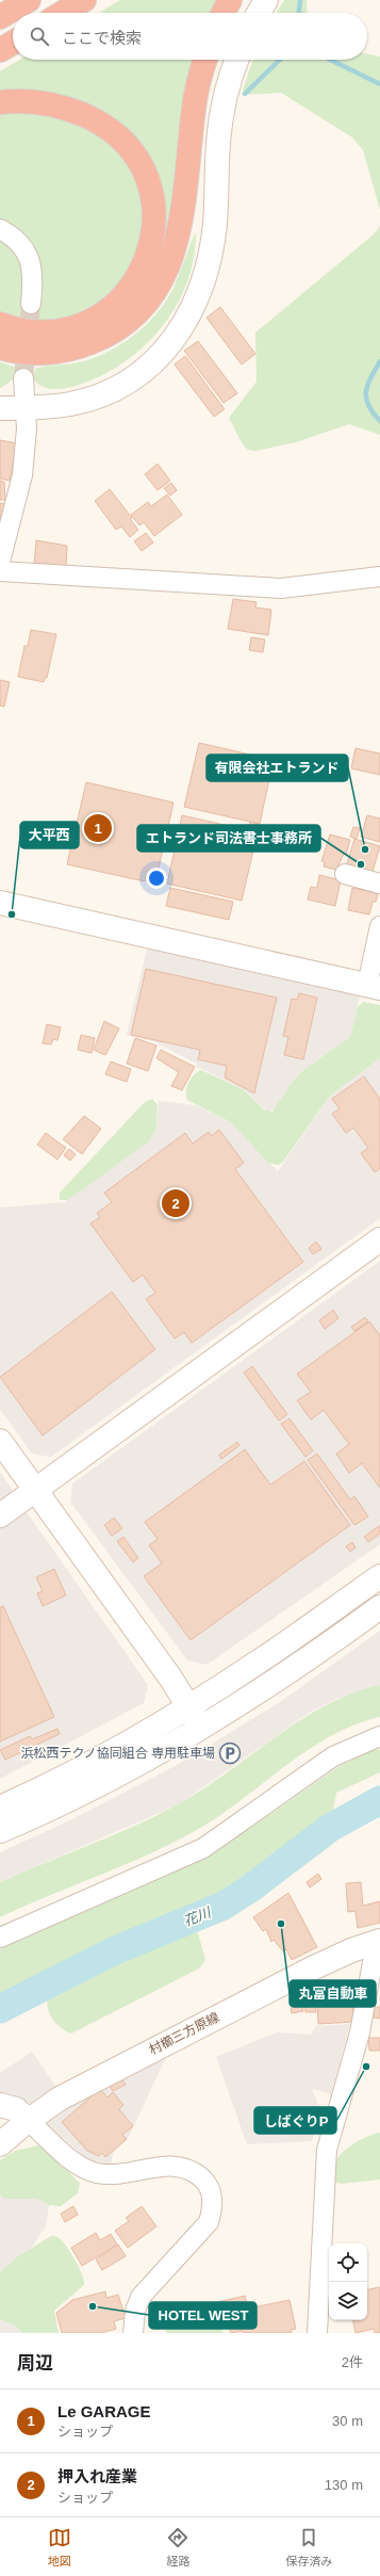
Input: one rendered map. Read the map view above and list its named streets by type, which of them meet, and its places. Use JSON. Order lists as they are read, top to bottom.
{
  "streets": {
    "street": ["村櫛三方原線"]
  },
  "water": ["花川"],
  "places": {
    "other": [
      "有限会社エトランド",
      "エトランド司法書士事務所",
      "大平西",
      "丸富自動車",
      "しばぐりP",
      "HOTEL WEST"
    ],
    "parking": ["浜松西テクノ協同組合 専用駐車場"]
  },
  "page": {
    "search": "ここで検索",
    "pins": ["1", "2"],
    "heading": ["周辺", "2件"],
    "list": [
      {
        "mark": "1",
        "name": "Le GARAGE",
        "note": "ショップ",
        "value": "30 m"
      },
      {
        "mark": "2",
        "name": "押入れ産業",
        "note": "ショップ",
        "value": "130 m"
      }
    ],
    "nav": ["地図", "経路", "保存済み"]
  }
}
